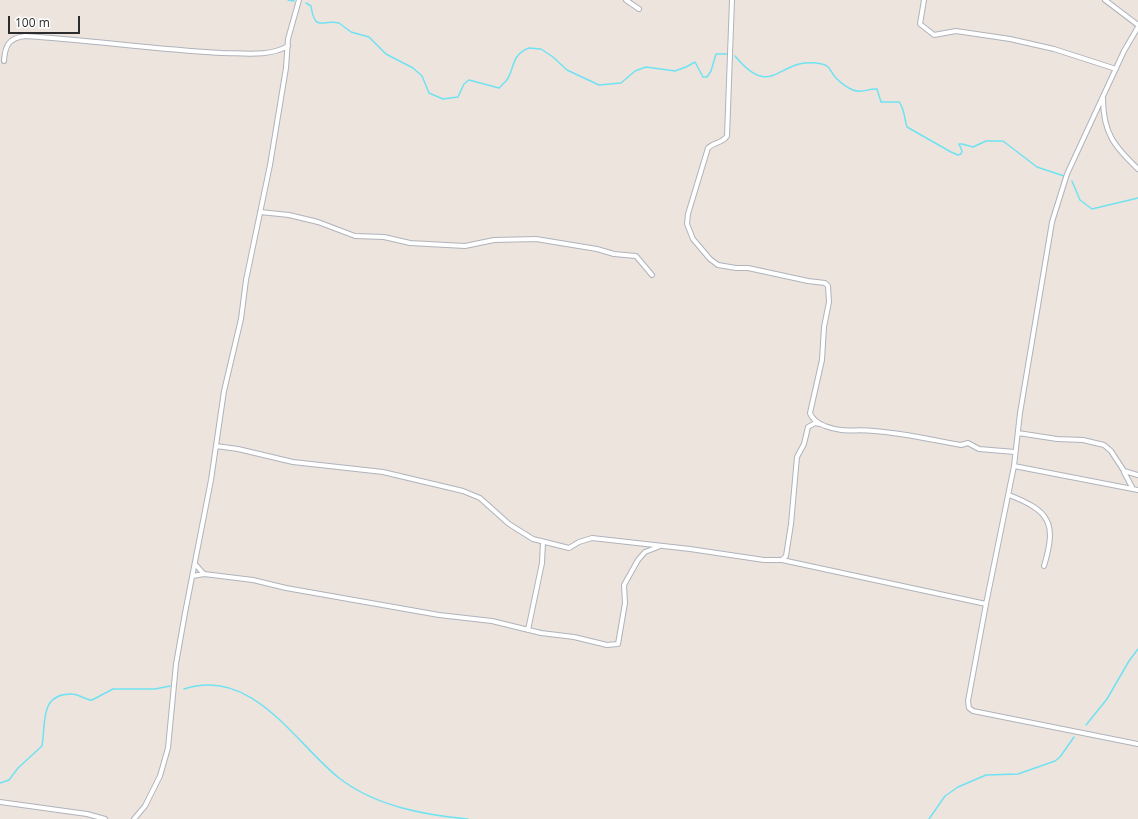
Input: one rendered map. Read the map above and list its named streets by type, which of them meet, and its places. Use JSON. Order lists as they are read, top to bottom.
{
  "scale_bar": "100 m"
}
